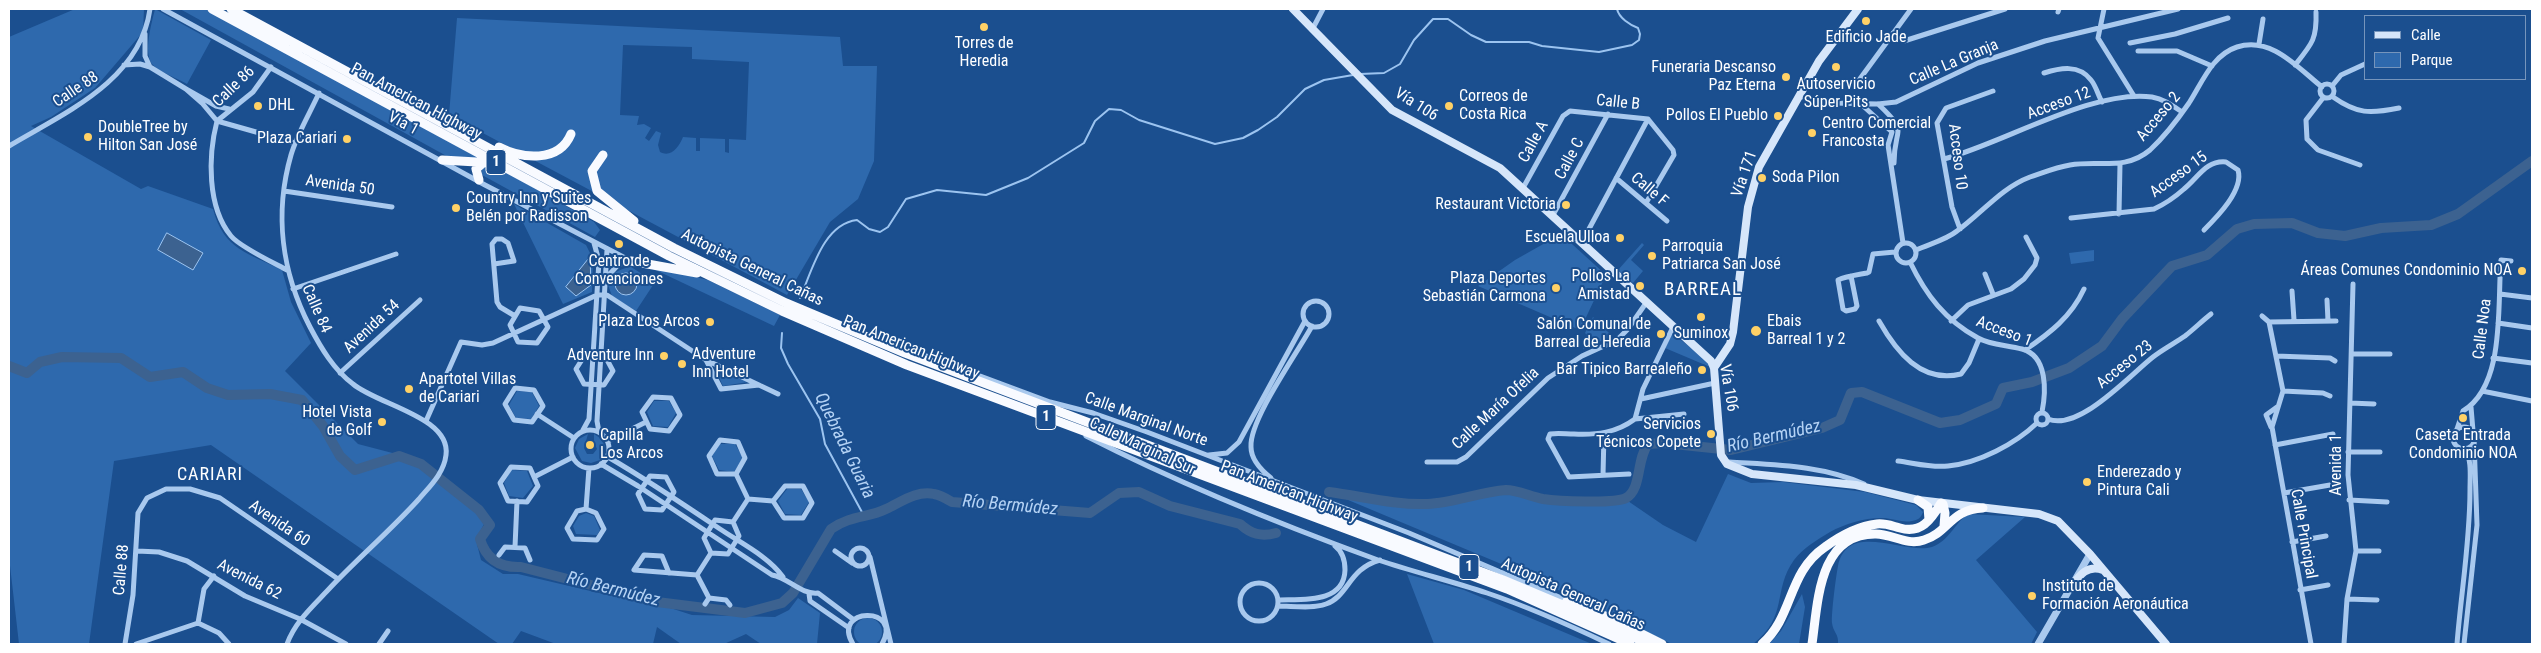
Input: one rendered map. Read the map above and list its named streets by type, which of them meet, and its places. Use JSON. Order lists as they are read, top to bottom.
{
  "streets": {
    "highway": ["Pan American Highway", "1", "Autopista General Cañas"],
    "main road": ["Vía 106", "Vía 171"],
    "street": [
      "Calle La Granja",
      "Calle 86",
      "Calle 88",
      "Calle B",
      "Acceso 12",
      "Acceso 2",
      "Vía 1",
      "Calle A",
      "Acceso 10",
      "Calle C",
      "Acceso 15",
      "Avenida 50",
      "Calle F",
      "Calle 84",
      "Avenida 54",
      "Calle Noa",
      "Acceso 1",
      "Acceso 23",
      "Calle María Ofelia",
      "Calle Marginal Norte",
      "Calle Marginal Sur",
      "Avenida 1",
      "Avenida 60",
      "Calle Principal",
      "Avenida 62"
    ]
  },
  "crossings": [
    ["Calle La Granja", "Vía 171"],
    ["Calle 86", "Vía 1"],
    ["Calle 86", "Calle 84"],
    ["Calle 88", "Avenida 60"],
    ["Calle 88", "Avenida 62"],
    ["Pan American Highway", "Calle Marginal Sur"],
    ["Calle B", "Calle A"],
    ["Calle B", "Calle C"],
    ["Calle B", "Calle F"],
    ["Acceso 12", "Acceso 2"],
    ["Acceso 12", "Acceso 10"],
    ["Vía 106", "Calle A"],
    ["Vía 106", "Calle C"],
    ["Vía 106", "Vía 171"],
    ["Vía 106", "Calle María Ofelia"],
    ["Acceso 2", "Acceso 10"],
    ["Acceso 2", "Acceso 1"],
    ["Vía 1", "Calle 84"],
    ["Avenida 50", "Calle 84"],
    ["Autopista General Cañas", "Calle Marginal Norte"],
    ["Calle 84", "Avenida 54"],
    ["Calle 84", "Avenida 60"],
    ["Acceso 1", "Acceso 23"]
  ],
  "districts": ["BARREAL", "CARIARI"],
  "water": ["Río Bermúdez", "Quebrada Guaria"],
  "places": [
    "Edificio Jade",
    "Torres de Heredia",
    "Autoservicio Súper Pits",
    "Funeraria Descanso Paz Eterna",
    "DHL",
    "Correos de Costa Rica",
    "Pollos El Pueblo",
    "Centro Comercial Francosta",
    "DoubleTree by Hilton San José",
    "Plaza Cariari",
    "Soda Pilon",
    "Restaurant Victoria",
    "Country Inn y Suites Belén por Radisson",
    "Escuela Ulloa",
    "Centro de Convenciones",
    "Parroquia Patriarca San José",
    "Áreas Comunes Condominio NOA",
    "Pollos La Amistad",
    "Plaza Deportes Sebastián Carmona",
    "Suminox",
    "Plaza Los Arcos",
    "Ebais Barreal 1 y 2",
    "Salón Comunal de Barreal de Heredia",
    "Adventure Inn",
    "Adventure Inn Hotel",
    "Bar Tipico Barrealeño",
    "Apartotel Villas de Cariari",
    "Caseta Entrada Condominio NOA",
    "Hotel Vista de Golf",
    "Servicios Técnicos Copete",
    "Capilla Los Arcos",
    "Enderezado y Pintura Cali",
    "Instituto de Formación Aeronáutica"
  ],
  "legend": ["Calle", "Parque"]
}
